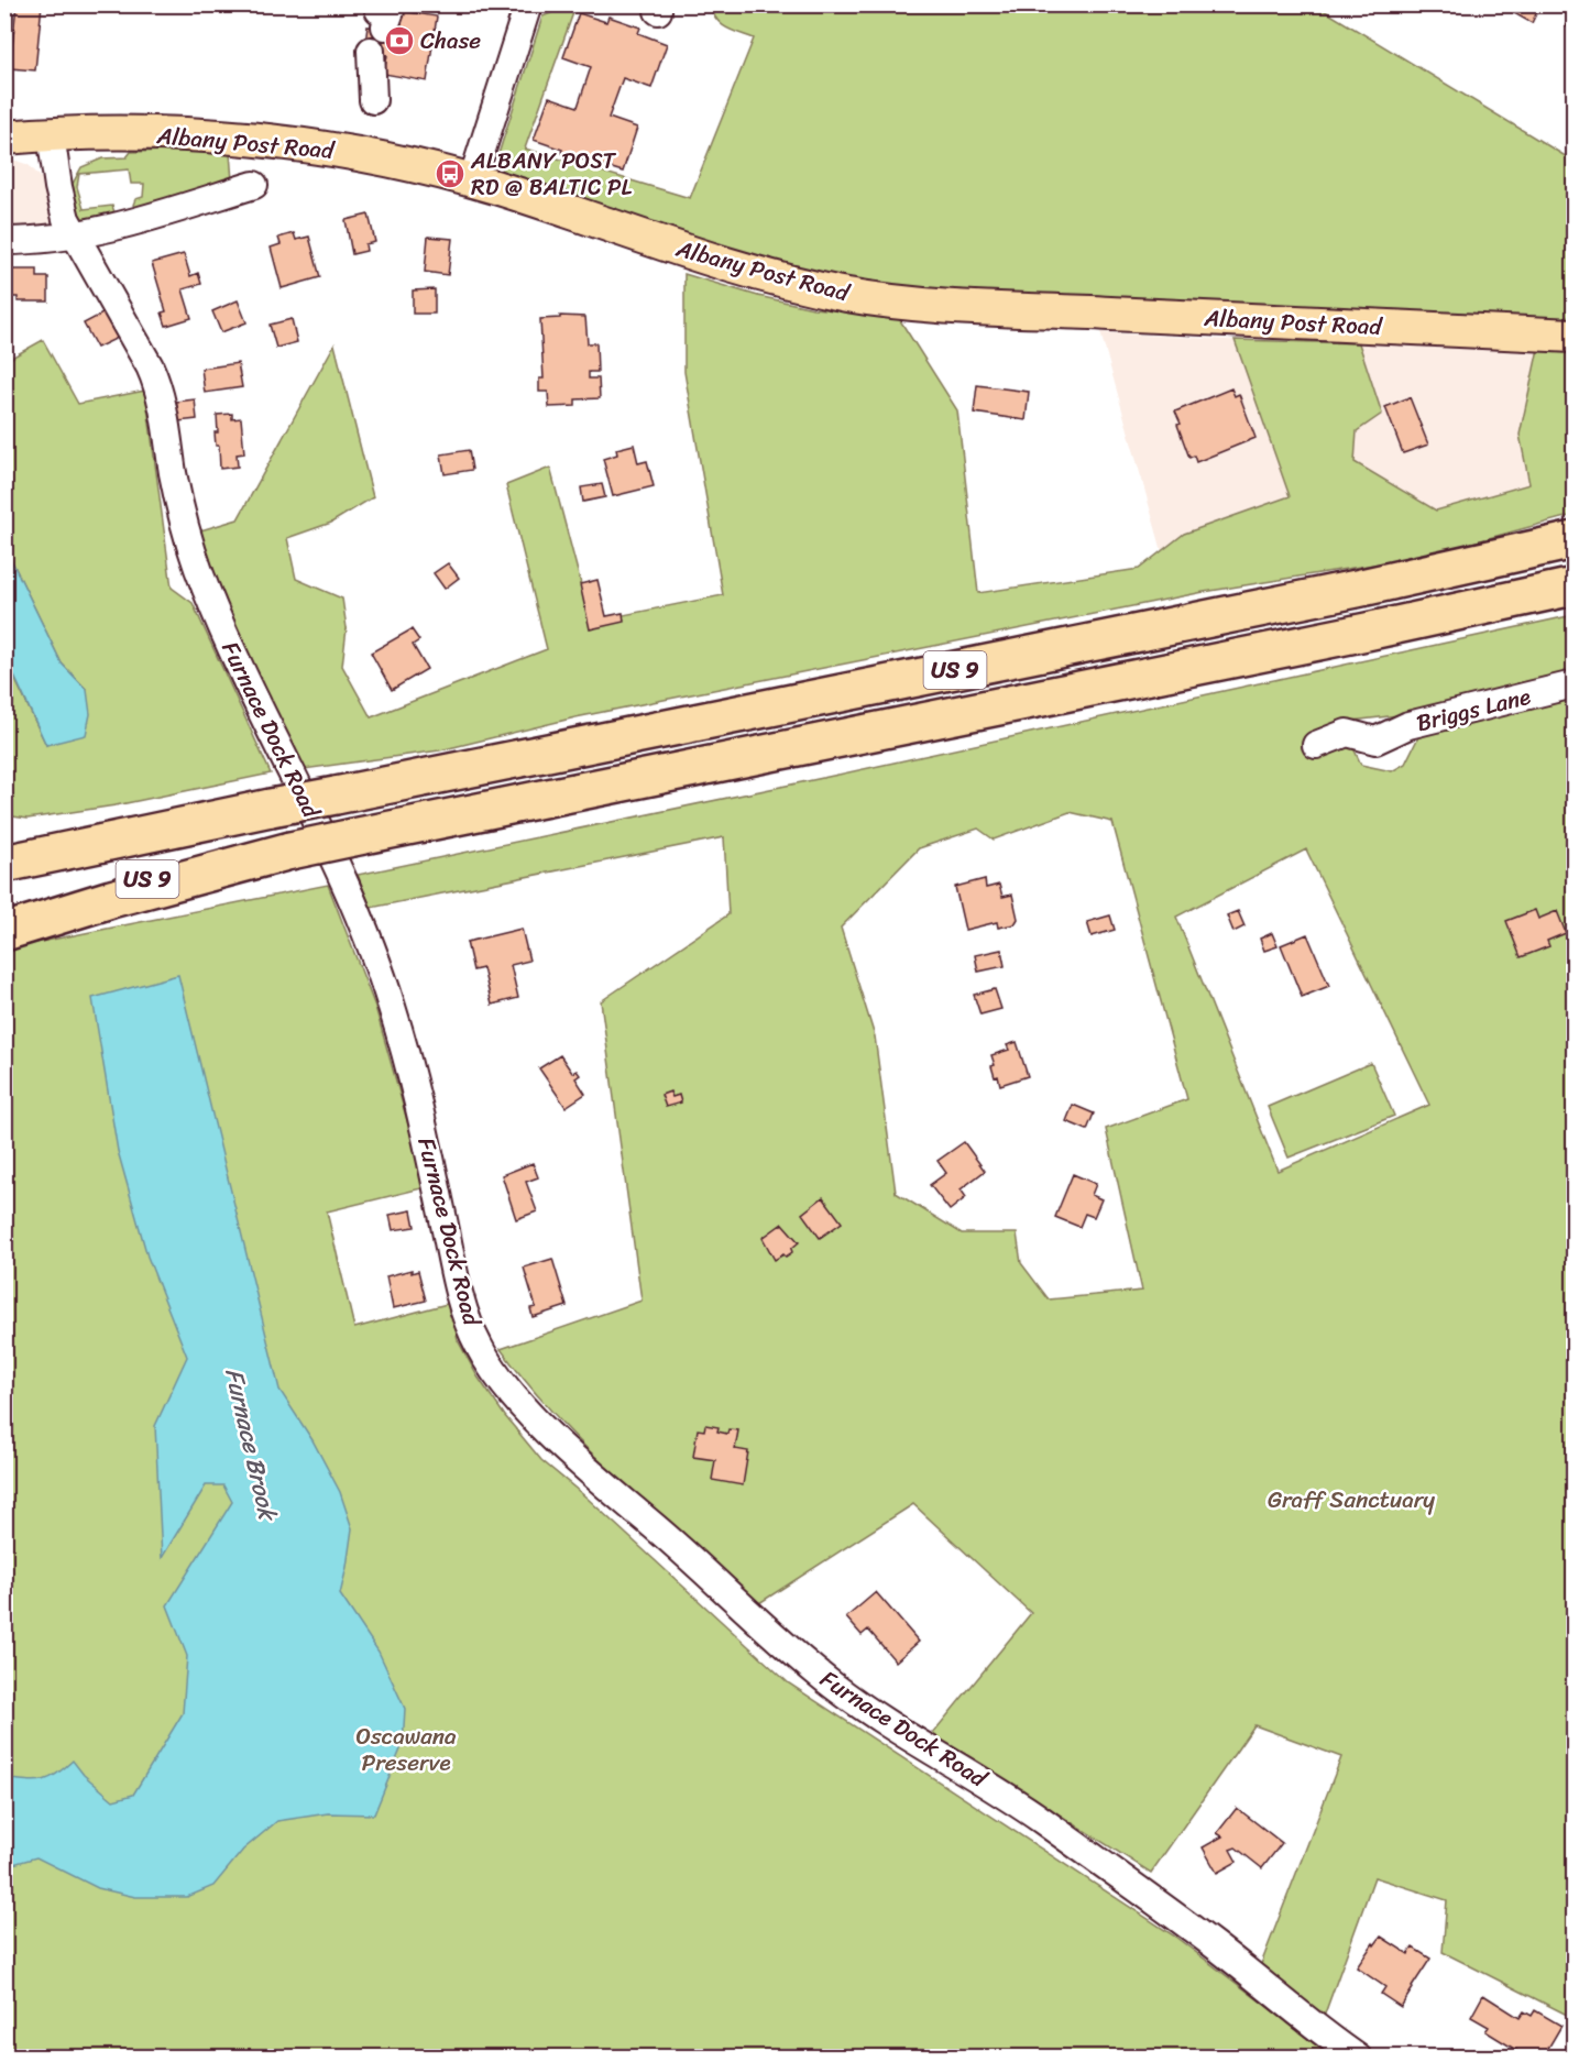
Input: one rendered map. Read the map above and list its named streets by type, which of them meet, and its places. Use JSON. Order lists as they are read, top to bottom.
{
  "streets": {
    "highway": ["US 9"],
    "main road": ["Albany Post Road"],
    "street": ["Briggs Lane", "Furnace Dock Road"]
  },
  "crossings": [
    ["Albany Post Road", "Furnace Dock Road"]
  ],
  "water": ["Furnace Brook"],
  "parks": ["Graff Sanctuary", "Oscawana Preserve"],
  "places": {
    "bank": ["Chase"],
    "bus stop": ["ALBANY POST RD @ BALTIC PL"]
  }
}
